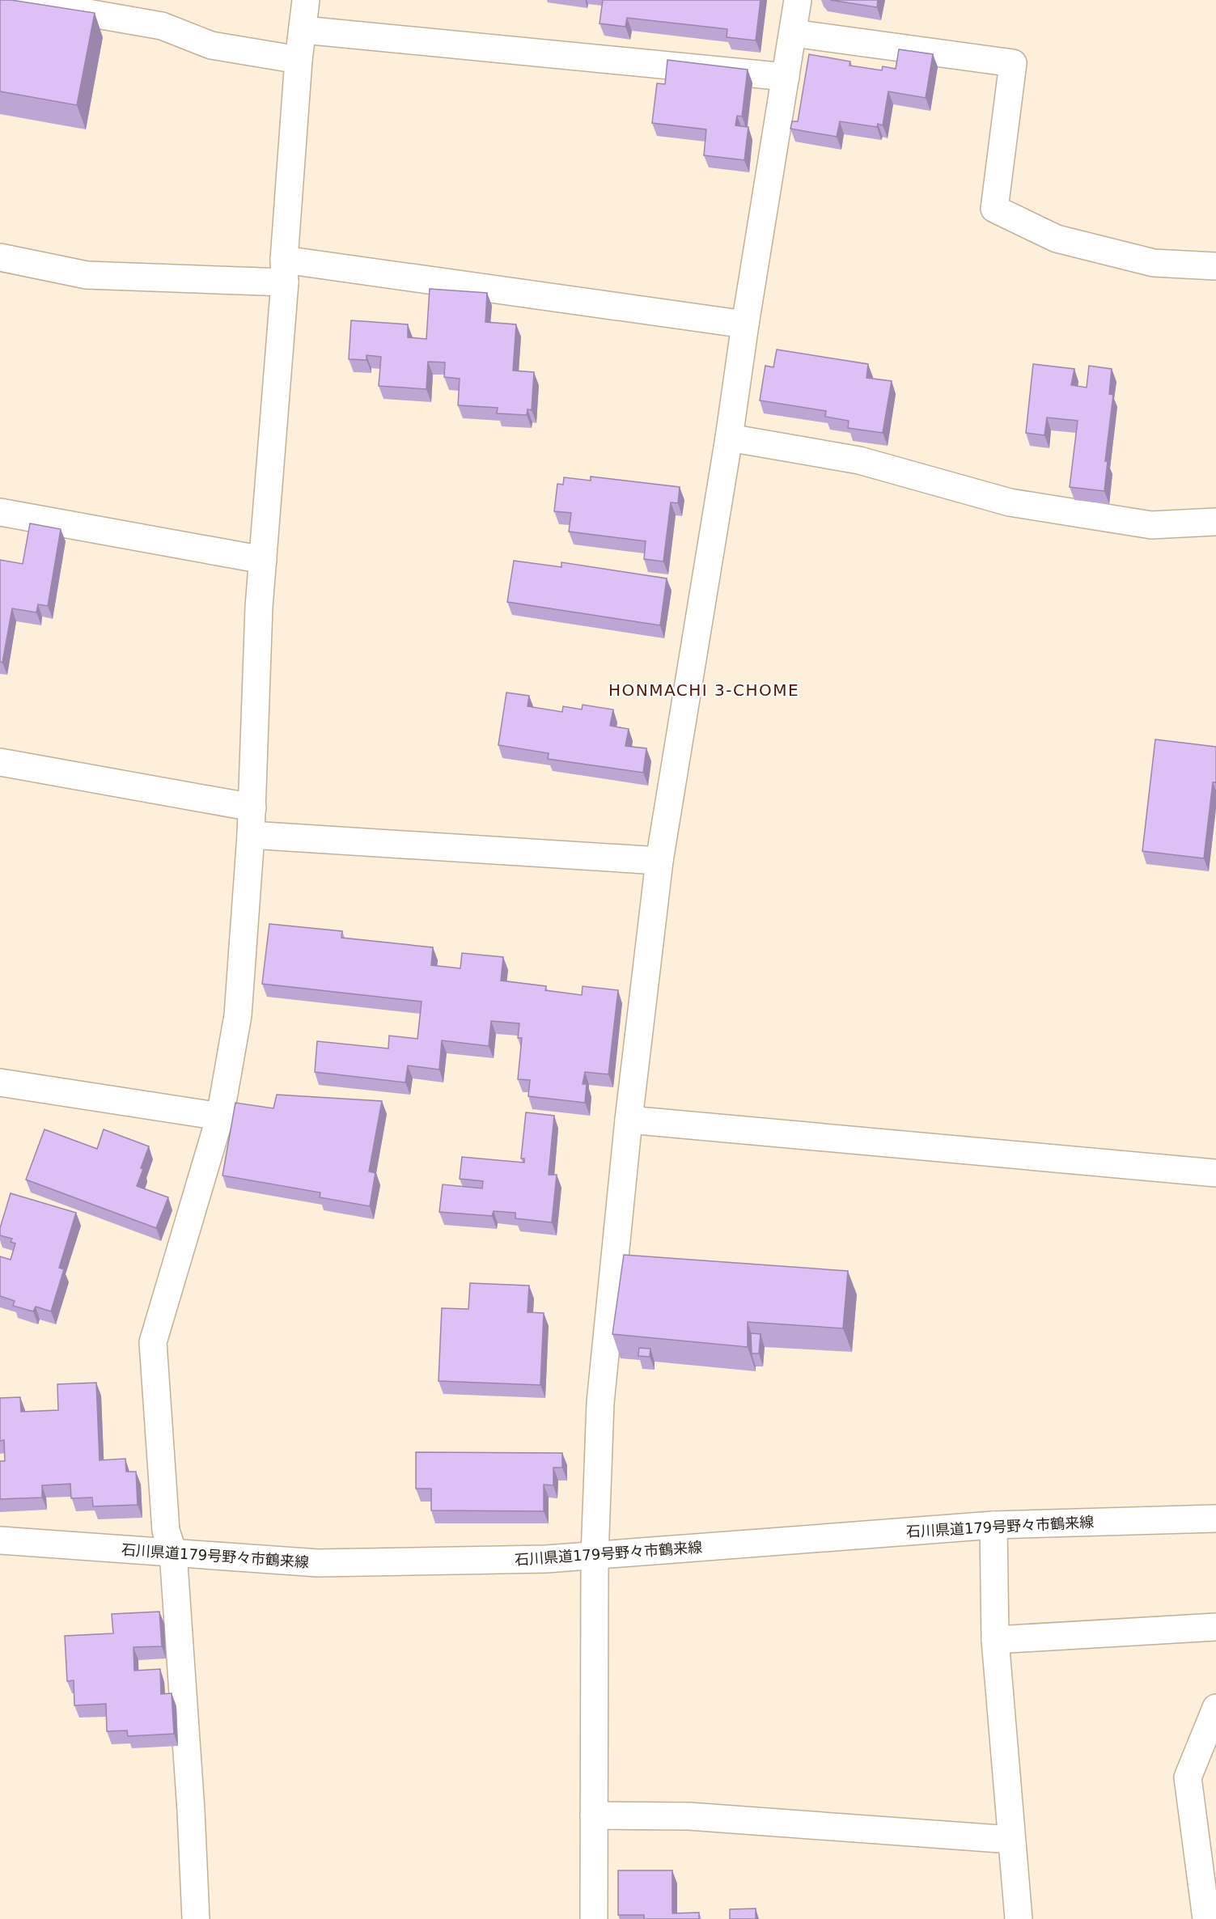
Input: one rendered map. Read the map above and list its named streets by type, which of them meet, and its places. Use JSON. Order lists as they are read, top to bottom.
{
  "streets": {
    "street": ["石川県道179号野々市鶴来線"]
  },
  "districts": ["HONMACHI 3-CHOME"]
}
